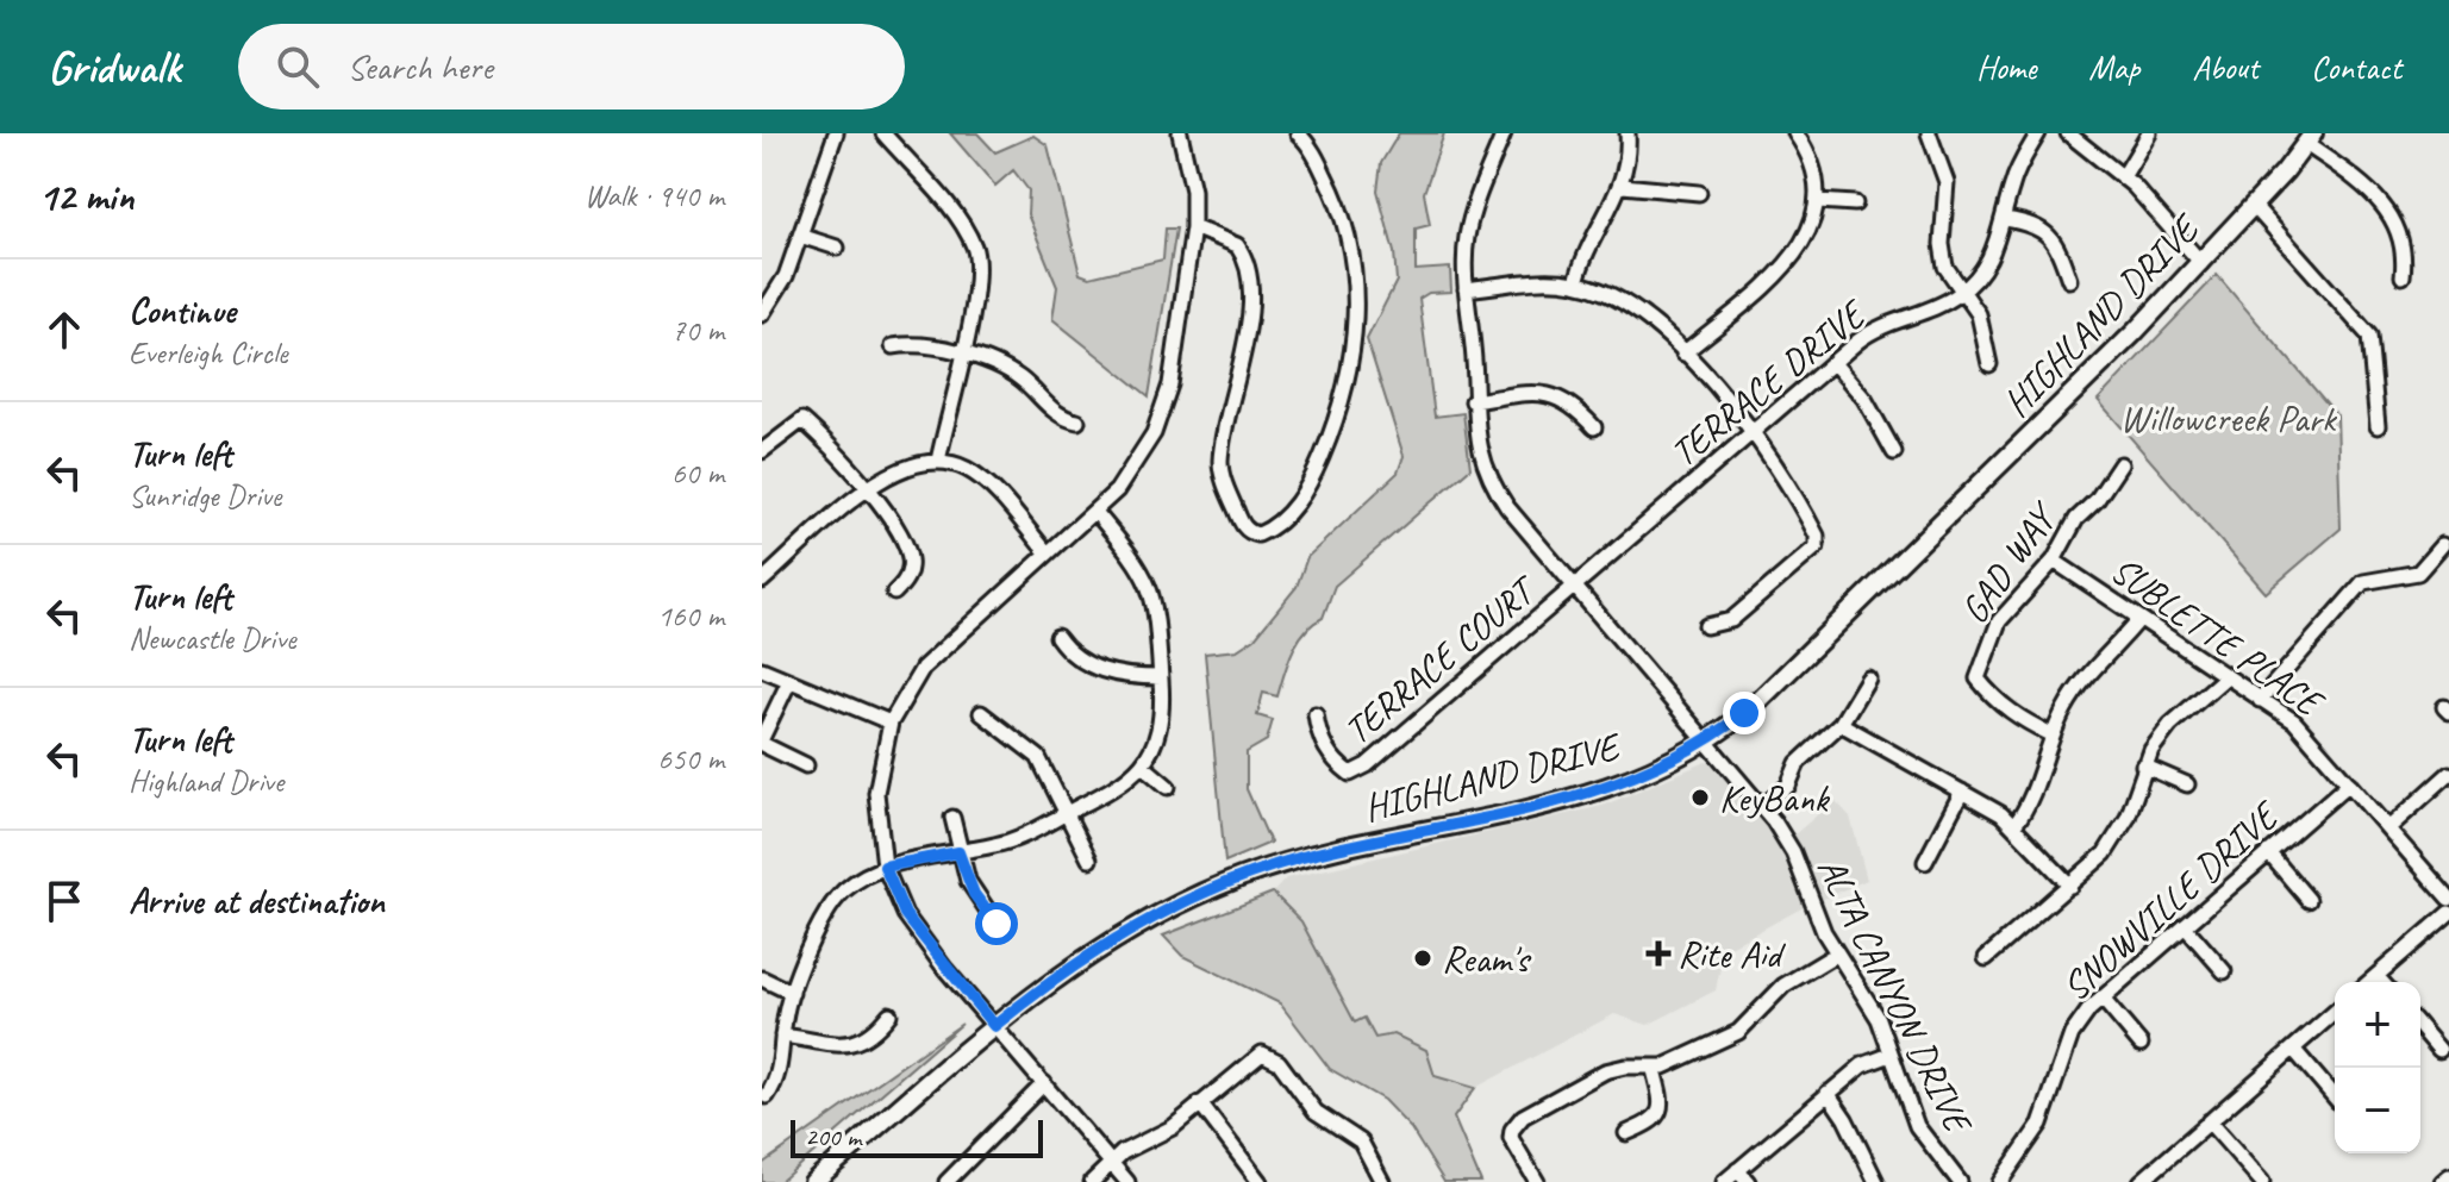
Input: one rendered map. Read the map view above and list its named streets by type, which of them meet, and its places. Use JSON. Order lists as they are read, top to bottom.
{
  "streets": {
    "main road": ["HIGHLAND DRIVE"],
    "street": [
      "TERRACE DRIVE",
      "GAD WAY",
      "SUBLETTE PLACE",
      "TERRACE COURT",
      "SNOWVILLE DRIVE",
      "ALTA CANYON DRIVE"
    ]
  },
  "crossings": [
    ["HIGHLAND DRIVE", "ALTA CANYON DRIVE"],
    ["TERRACE DRIVE", "TERRACE COURT"],
    ["TERRACE DRIVE", "ALTA CANYON DRIVE"],
    ["GAD WAY", "SUBLETTE PLACE"],
    ["SUBLETTE PLACE", "SNOWVILLE DRIVE"],
    ["TERRACE COURT", "ALTA CANYON DRIVE"]
  ],
  "parks": ["Willowcreek Park"],
  "places": {
    "other": ["KeyBank", "Ream's"],
    "health": ["Rite Aid"]
  },
  "scale_bar": "200 m",
  "page": {
    "header": "Gridwalk",
    "search": "Search here",
    "nav": [
      "Home",
      "Map",
      "About",
      "Contact"
    ],
    "heading": ["12 min", "Walk · 940 m"],
    "list": [
      ["Continue", "Everleigh Circle", "70 m"],
      ["Turn left", "Sunridge Drive", "60 m"],
      ["Turn left", "Newcastle Drive", "160 m"],
      ["Turn left", "Highland Drive", "650 m"],
      "Arrive at destination"
    ],
    "map_buttons": ["+", "−"],
    "scale": "200 m"
  }
}
